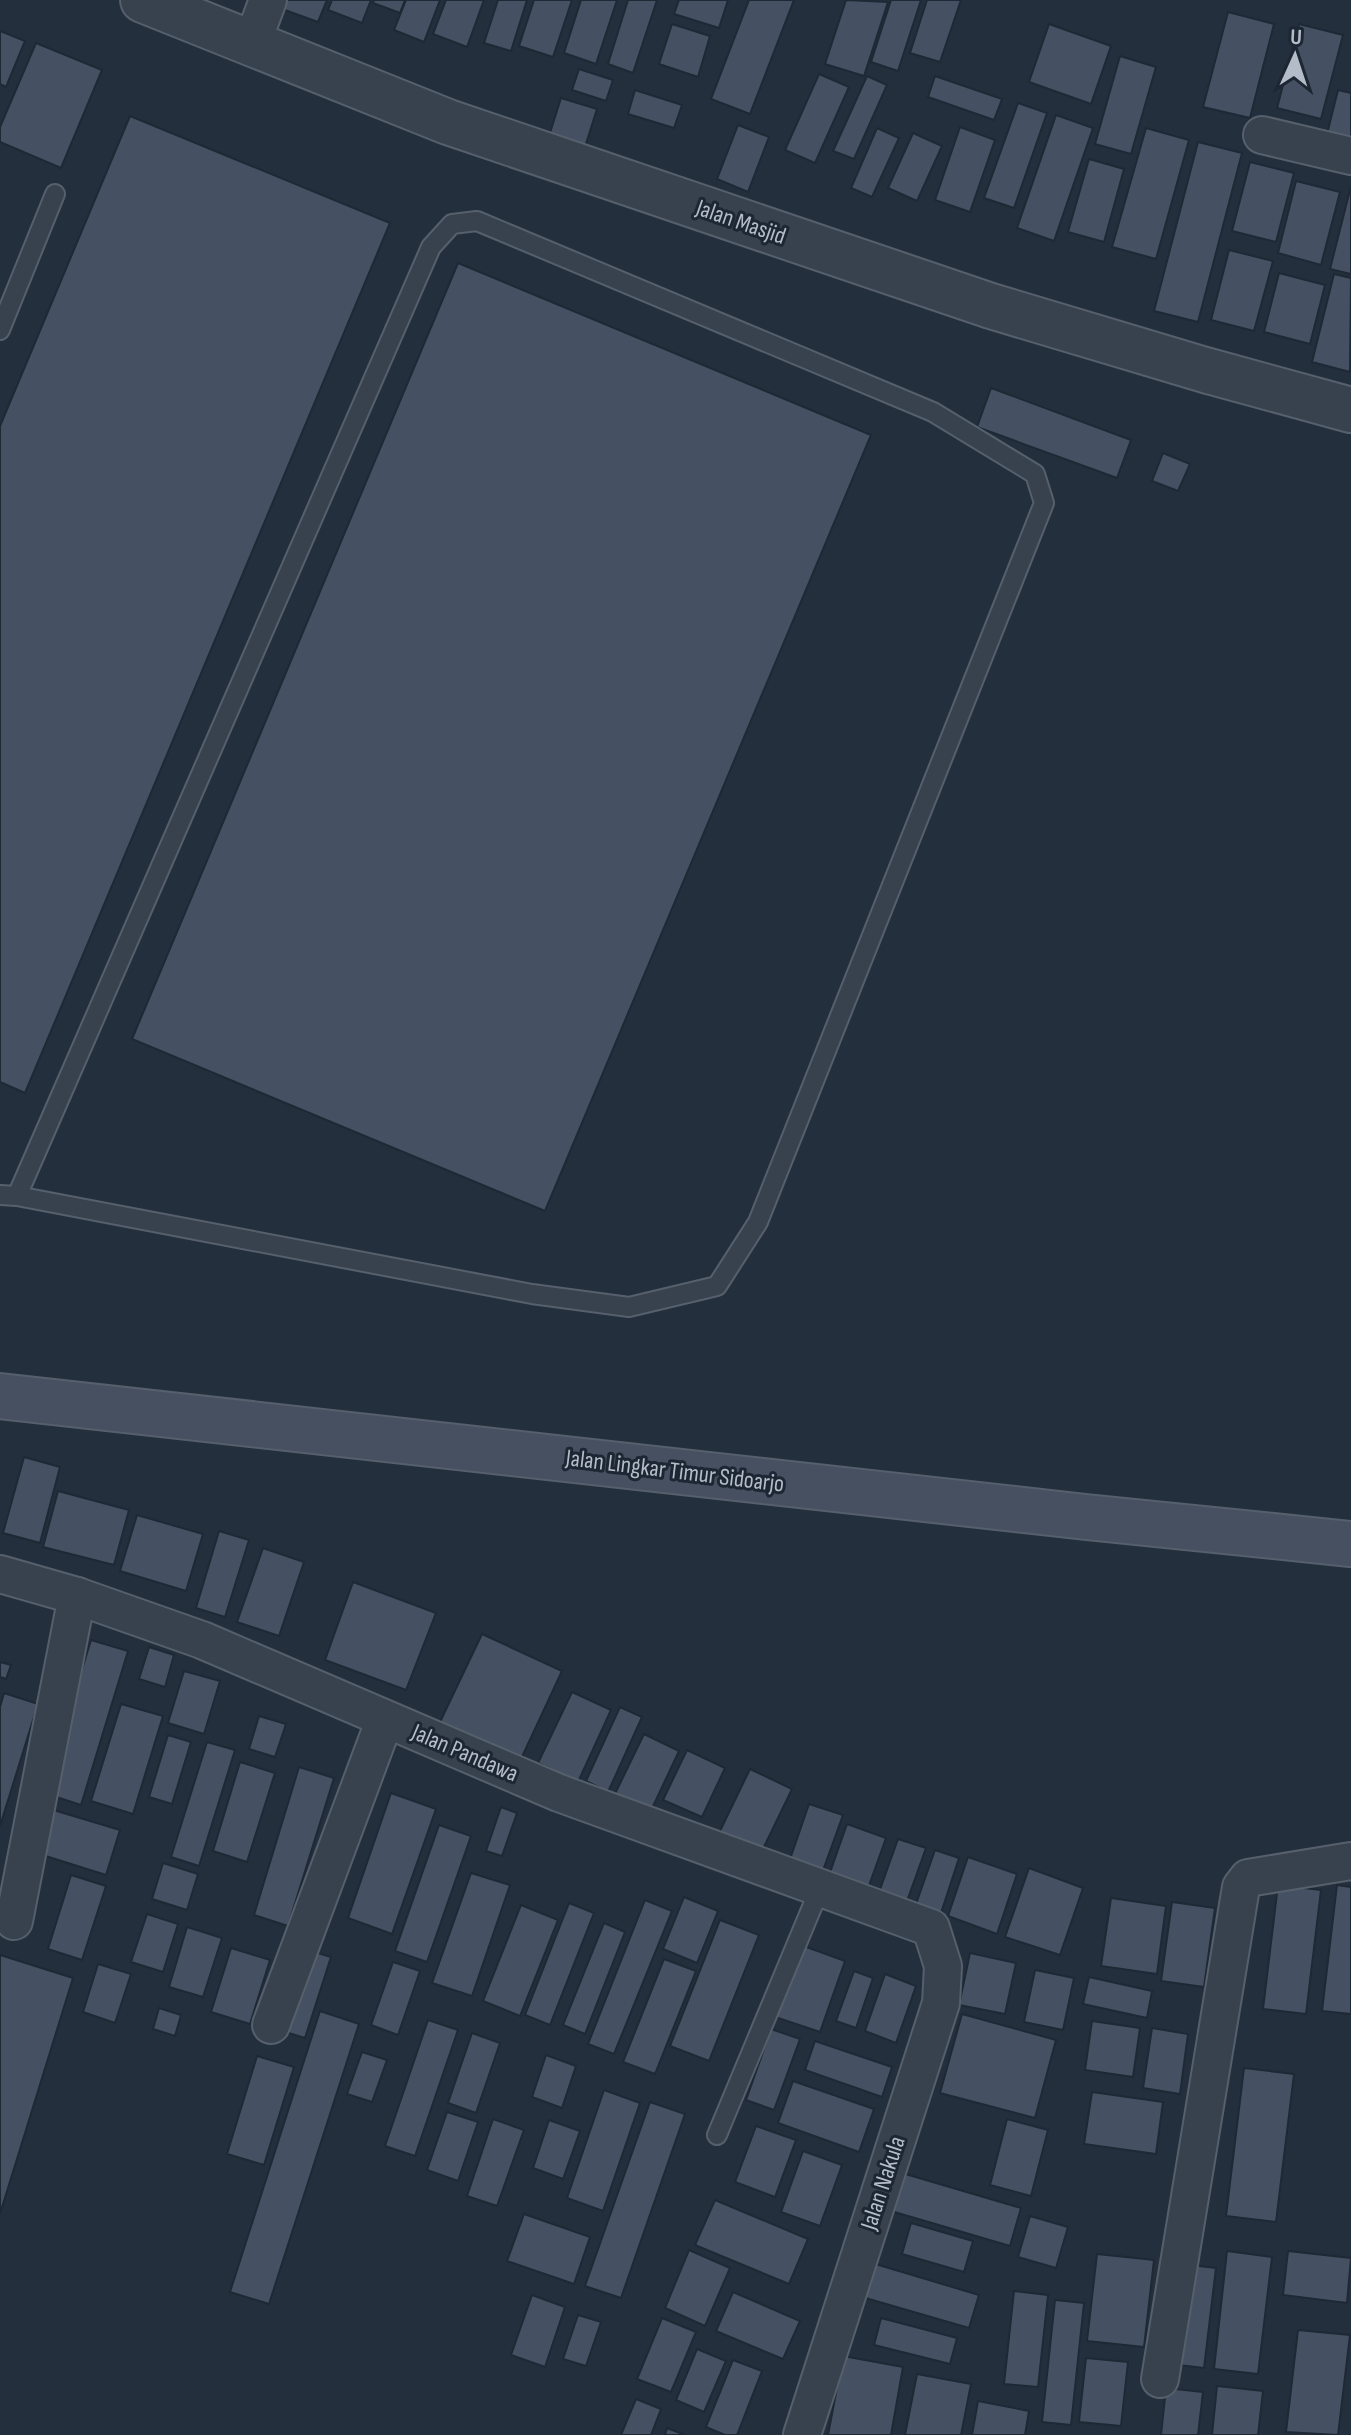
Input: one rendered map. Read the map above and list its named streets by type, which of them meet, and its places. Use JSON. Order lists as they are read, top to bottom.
{
  "streets": {
    "main road": ["Jalan Lingkar Timur Sidoarjo"],
    "street": ["Jalan Masjid", "Jalan Pandawa", "Jalan Nakula"]
  },
  "crossings": [
    ["Jalan Pandawa", "Jalan Nakula"]
  ],
  "north": "top"
}
